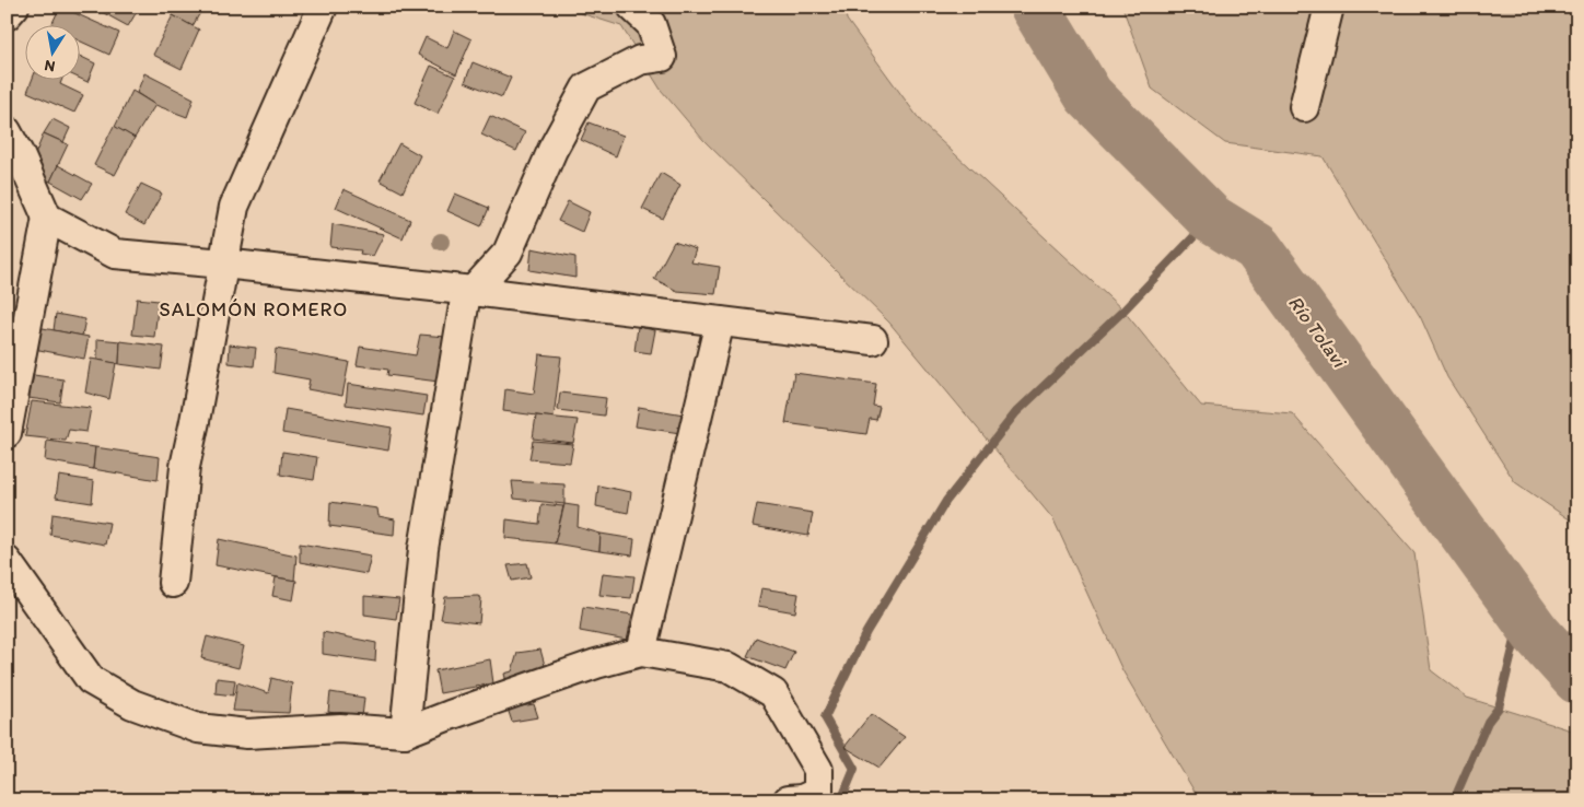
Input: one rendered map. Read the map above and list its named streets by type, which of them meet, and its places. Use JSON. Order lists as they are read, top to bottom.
{
  "districts": ["SALOMÓN ROMERO"],
  "water": ["Río Tolavi"],
  "north": "bottom"
}
